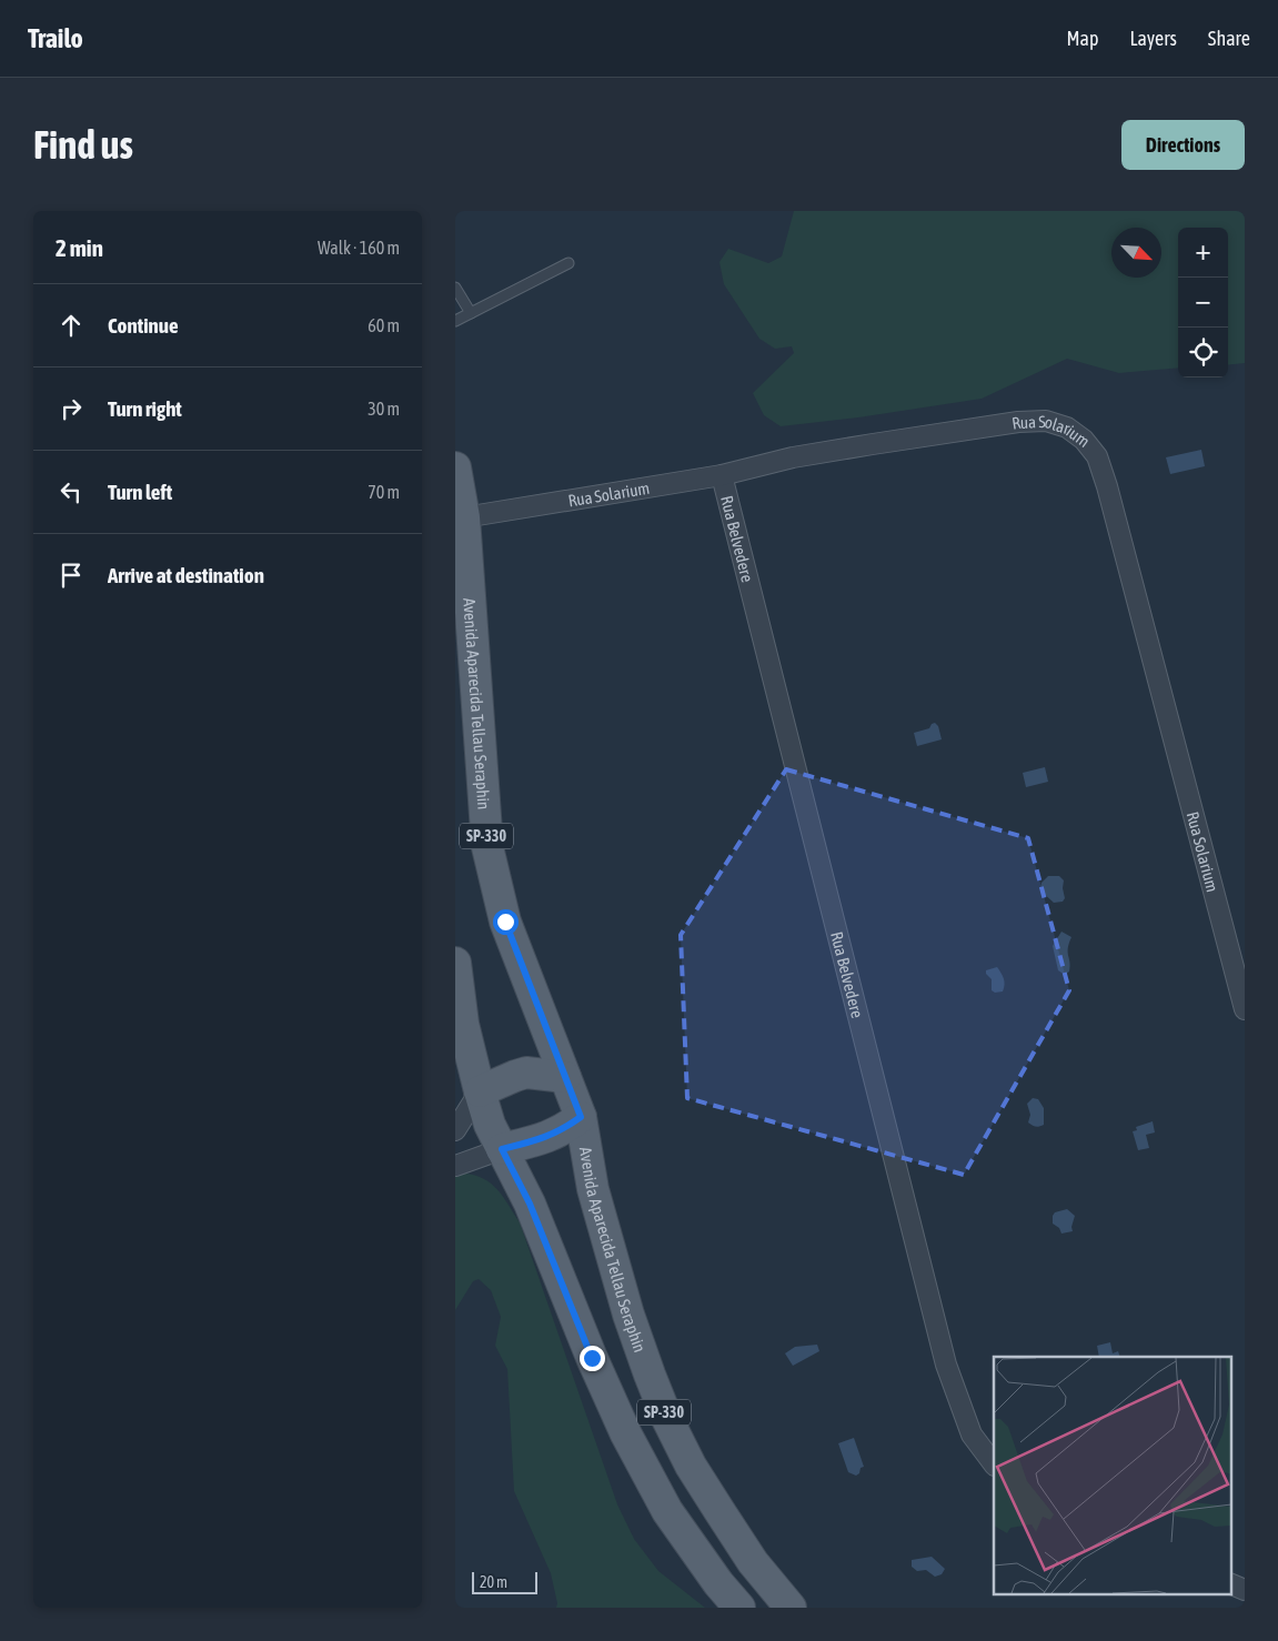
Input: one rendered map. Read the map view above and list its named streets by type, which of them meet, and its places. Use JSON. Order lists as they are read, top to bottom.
{
  "streets": {
    "main road": ["Avenida Aparecida Tellau Seraphin", "SP-330"],
    "street": ["Rua Solarium", "Rua Belvedere"]
  },
  "crossings": [
    ["Rua Solarium", "Rua Belvedere"],
    ["Rua Solarium", "Avenida Aparecida Tellau Seraphin"]
  ],
  "scale_bar": "20 m",
  "north": "bottom right",
  "page": {
    "header": "Trailo",
    "nav": ["Map", "Layers", "Share"],
    "buttons": "Directions",
    "title": "Find us",
    "heading": ["2 min", "Walk · 160 m"],
    "map_buttons": ["+", "−"],
    "list": [
      ["Continue", "60 m"],
      ["Turn right", "30 m"],
      ["Turn left", "70 m"],
      "Arrive at destination"
    ],
    "scale": "20 m"
  }
}
